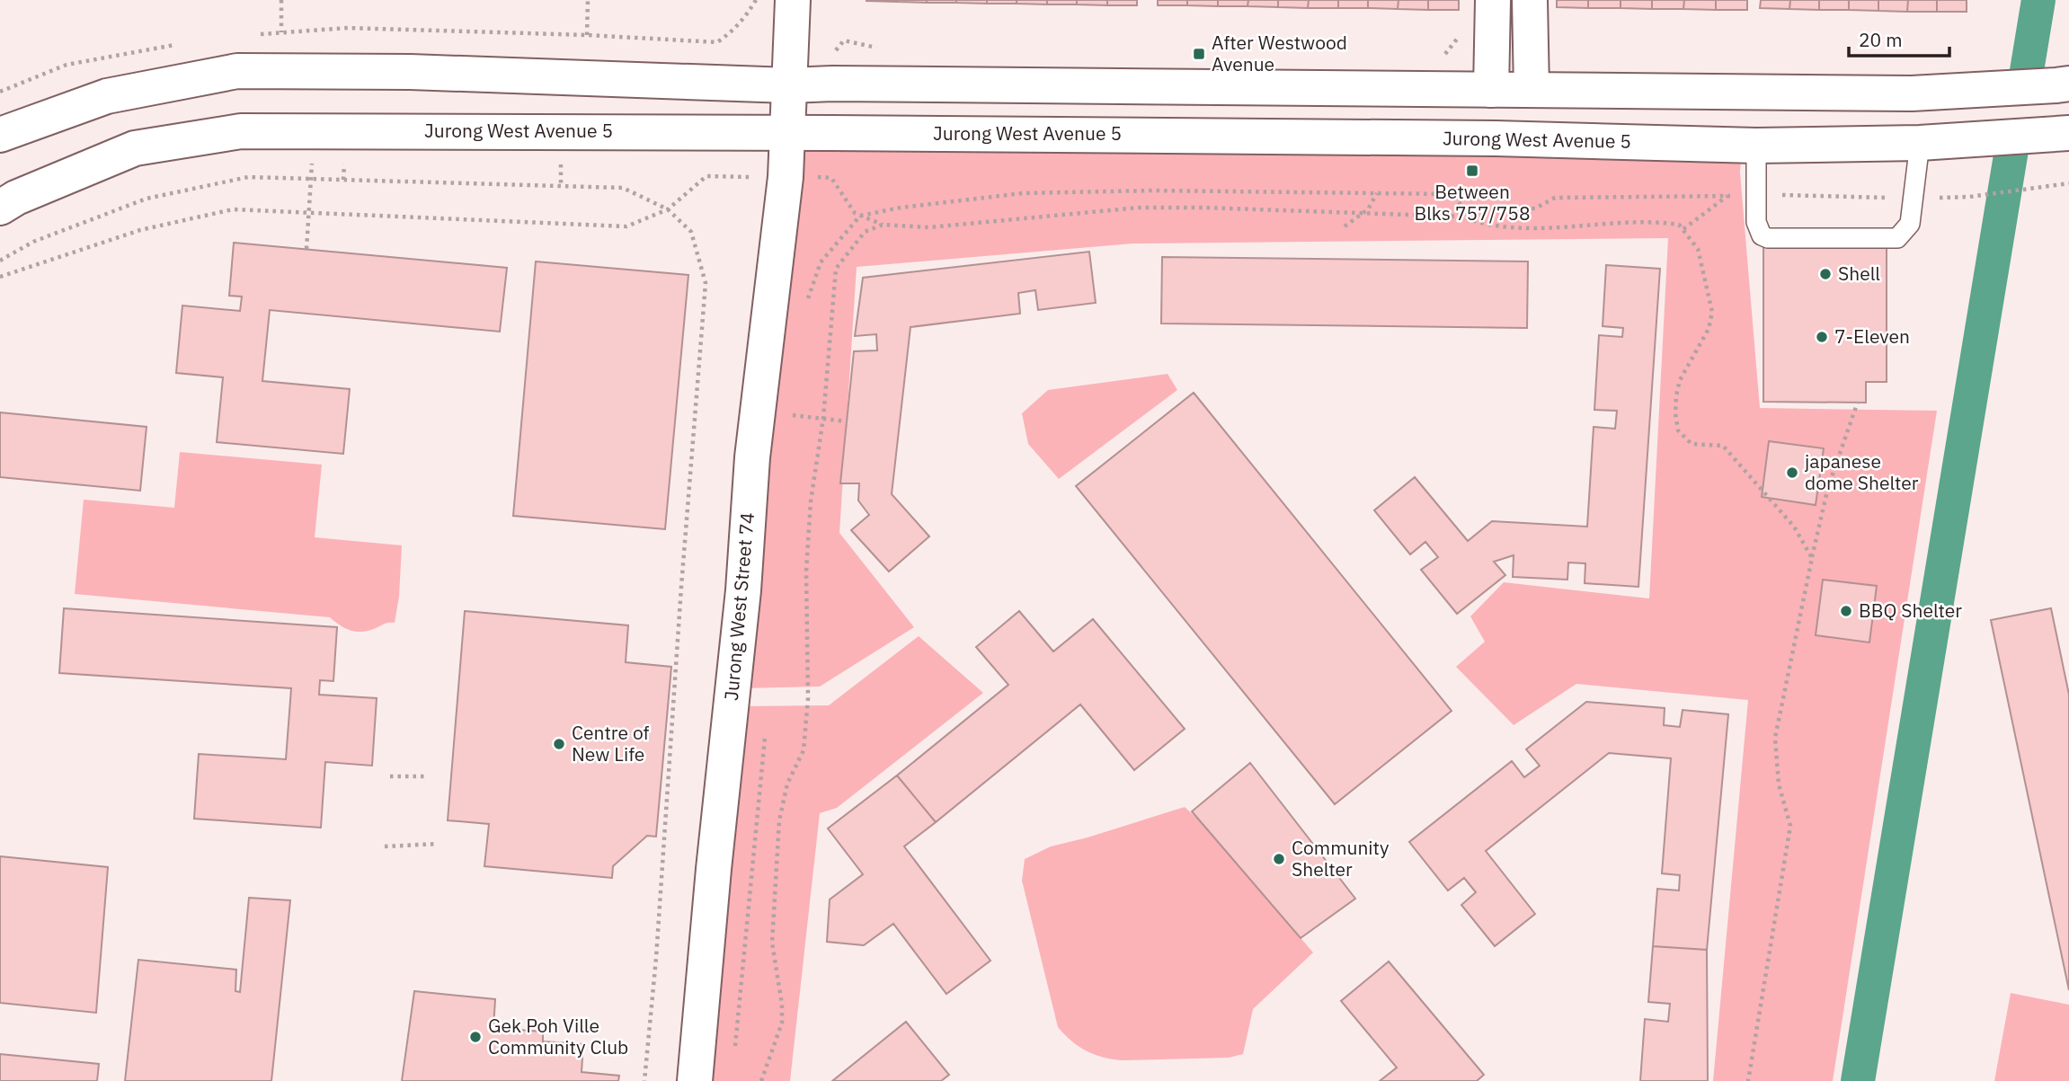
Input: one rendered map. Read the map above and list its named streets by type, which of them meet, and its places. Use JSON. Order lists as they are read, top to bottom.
{
  "streets": {
    "street": ["Jurong West Avenue 5", "Jurong West Street 74"]
  },
  "crossings": [
    ["Jurong West Avenue 5", "Jurong West Street 74"]
  ],
  "places": {
    "transit": ["After Westwood Avenue", "Between Blks 757/758"],
    "other": [
      "Shell",
      "7-Eleven",
      "japanese dome Shelter",
      "BBQ Shelter",
      "Centre of New Life",
      "Community Shelter",
      "Gek Poh Ville Community Club"
    ]
  },
  "scale_bar": "20 m"
}
